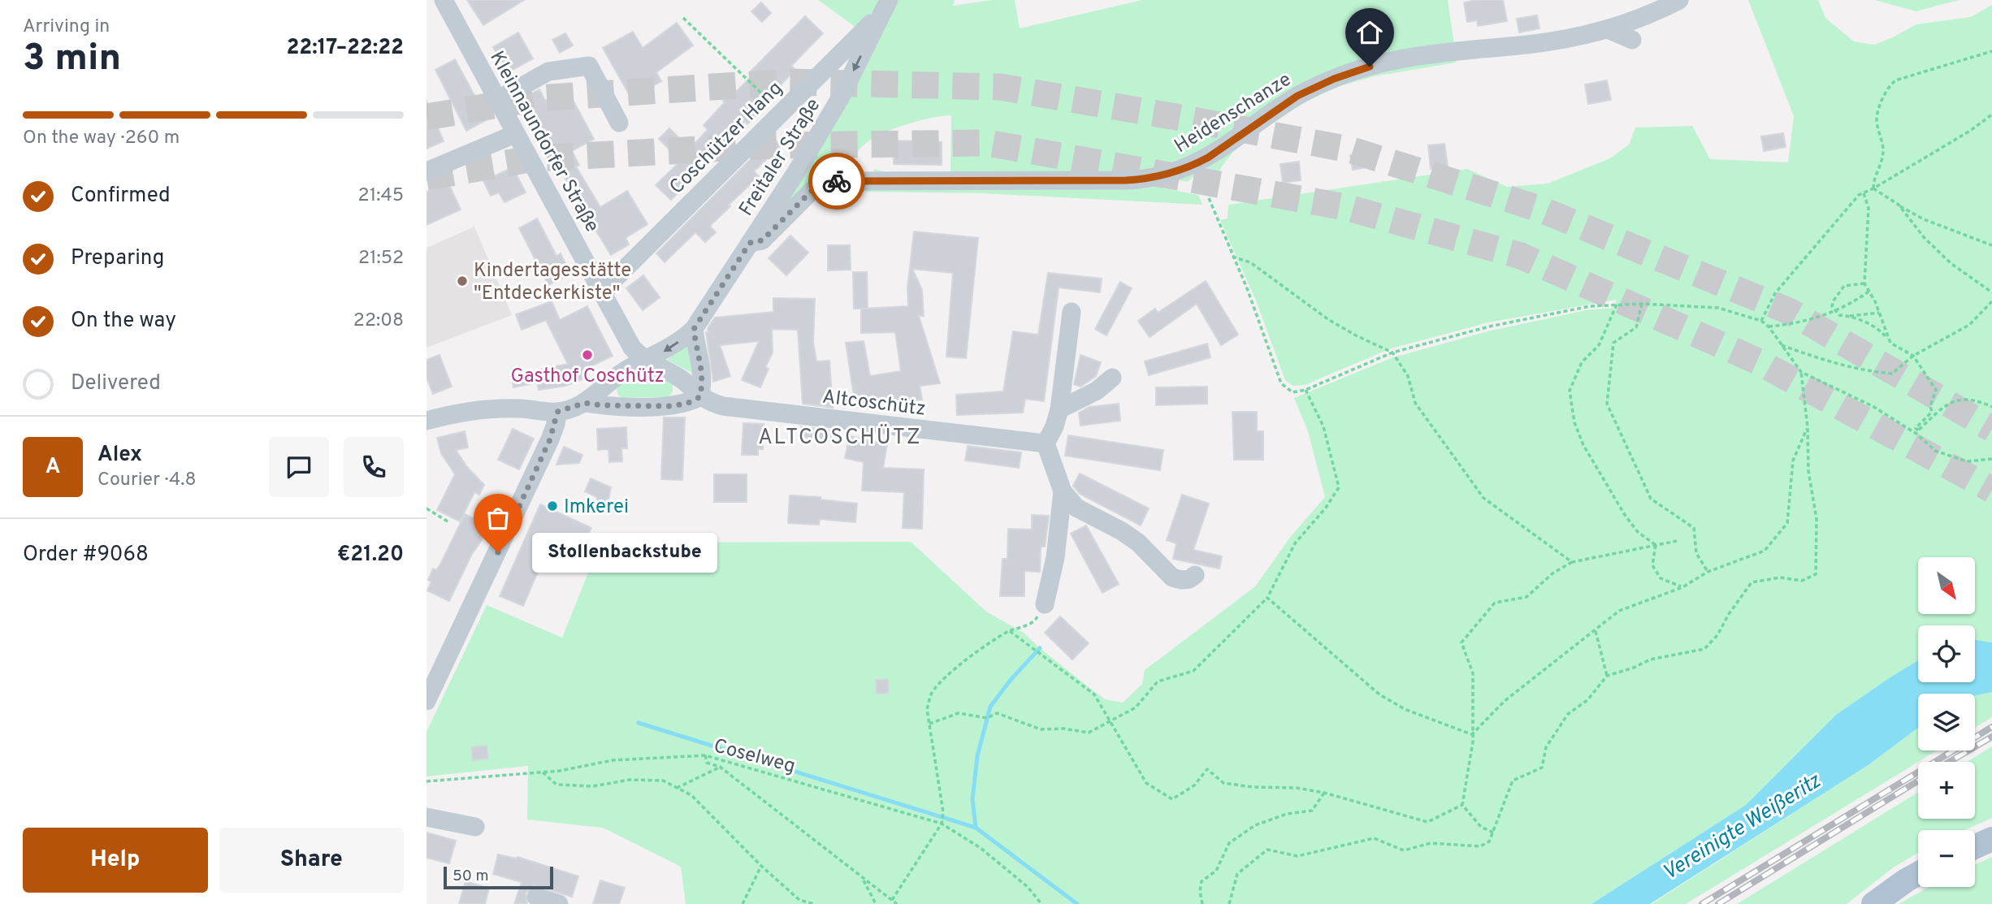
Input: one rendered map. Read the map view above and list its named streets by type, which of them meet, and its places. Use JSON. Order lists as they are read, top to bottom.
{
  "streets": {
    "street": [
      "Heidenschanze",
      "Coschützer Hang",
      "Kleinnaundorfer Straße",
      "Freitaler Straße",
      "Altcoschütz"
    ],
    "path": ["Coselweg"]
  },
  "crossings": [
    ["Heidenschanze", "Freitaler Straße"],
    ["Coschützer Hang", "Kleinnaundorfer Straße"],
    ["Coschützer Hang", "Freitaler Straße"],
    ["Kleinnaundorfer Straße", "Altcoschütz"]
  ],
  "one_way": ["Freitaler Straße"],
  "districts": ["ALTCOSCHÜTZ"],
  "water": ["Vereinigte Weißeritz"],
  "places": [
    "Kindertagesstätte \"Entdeckerkiste\"",
    "Gasthof Coschütz",
    "Imkerei",
    "Stollenbackstube"
  ],
  "scale_bar": "50 m",
  "north": "bottom right",
  "page": {
    "heading": ["3 min", "Arriving in", "22:17–22:22"],
    "panel": [
      "Alex",
      "Courier · 4.8",
      "Order #9068",
      "€21.20"
    ],
    "bar": "On the way · 260 m",
    "list": [
      ["Confirmed", "21:45"],
      ["Preparing", "21:52"],
      ["On the way", "22:08"],
      "Delivered"
    ],
    "round": "A",
    "bubble": "Stollenbackstube",
    "map_buttons": ["+", "−"],
    "buttons": ["Help", "Share"],
    "scale": "50 m"
  }
}
